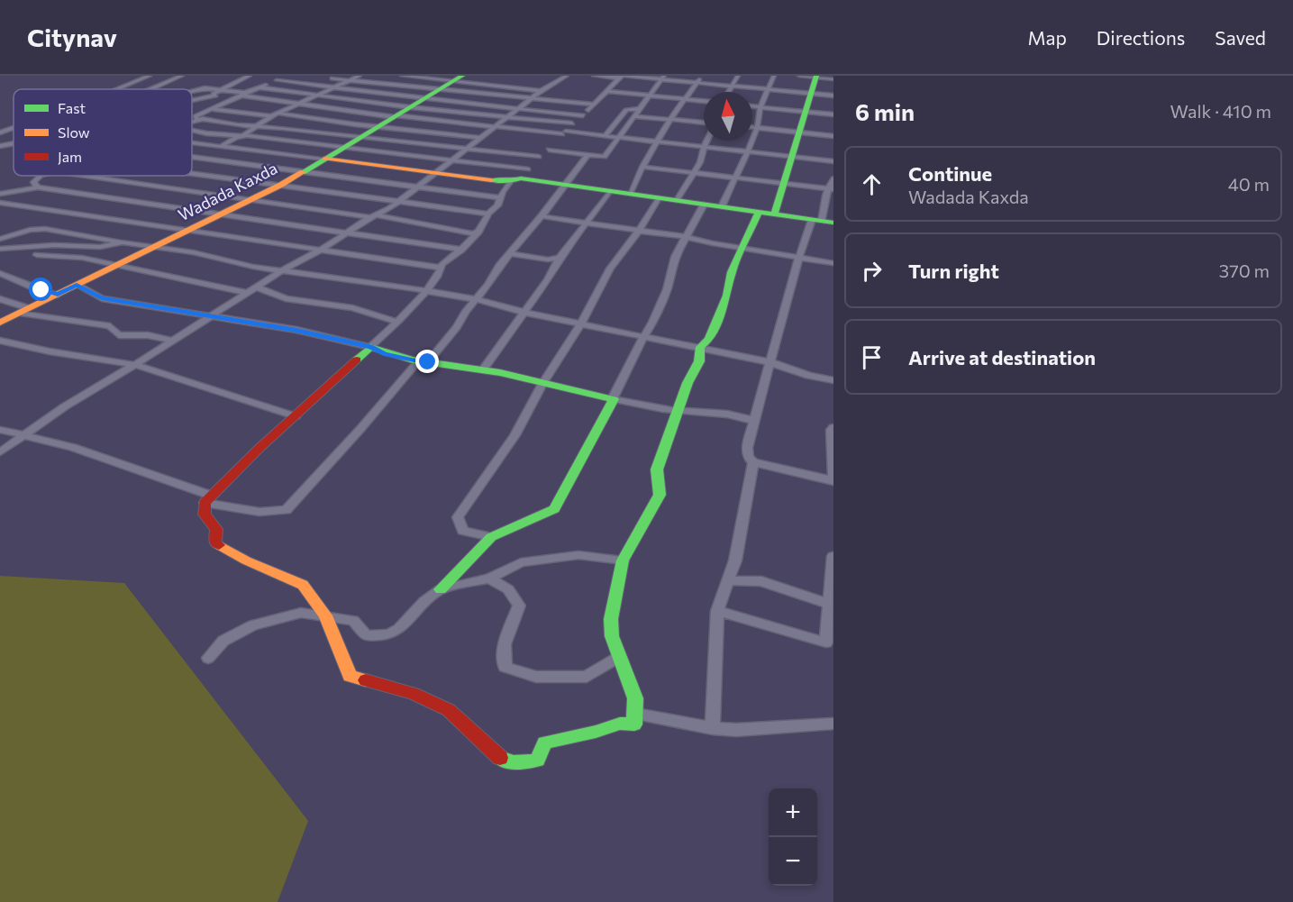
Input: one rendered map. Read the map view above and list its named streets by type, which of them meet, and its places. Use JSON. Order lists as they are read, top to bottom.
{
  "streets": {
    "street": ["Wadada Kaxda"]
  },
  "legend": ["Fast", "Slow", "Jam"],
  "north": "top",
  "page": {
    "header": "Citynav",
    "nav": ["Map", "Directions", "Saved"],
    "heading": ["6 min", "Walk · 410 m"],
    "list": [
      ["Continue", "Wadada Kaxda", "40 m"],
      ["Turn right", "370 m"],
      "Arrive at destination"
    ],
    "map_buttons": ["+", "−"]
  }
}
